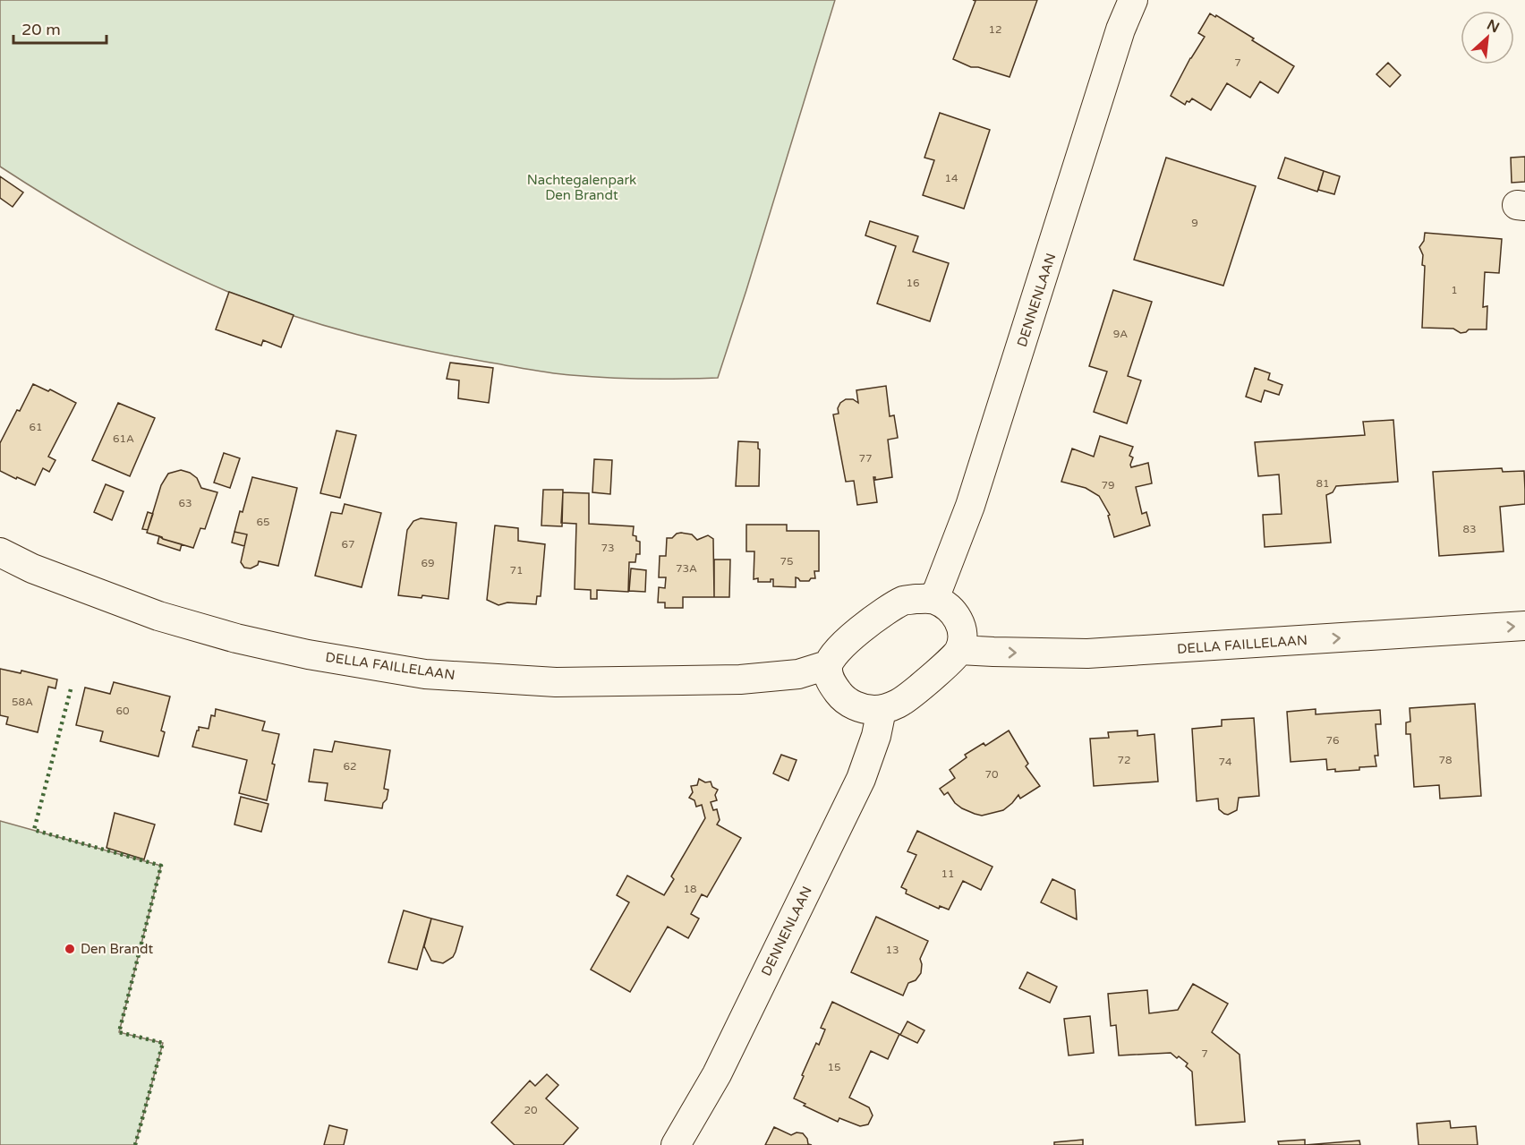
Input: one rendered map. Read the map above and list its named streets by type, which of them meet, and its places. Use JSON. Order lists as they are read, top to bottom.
{
  "streets": {
    "street": ["DENNENLAAN", "DELLA FAILLELAAN"]
  },
  "crossings": [
    ["DENNENLAAN", "DELLA FAILLELAAN"]
  ],
  "one_way": ["DELLA FAILLELAAN"],
  "parks": ["Nachtegalenpark Den Brandt"],
  "places": ["Den Brandt"],
  "house_numbers": [
    "12",
    "7",
    "14",
    "9",
    "16",
    "1",
    "9A",
    "61",
    "61A",
    "77",
    "81",
    "79",
    "63",
    "65",
    "83",
    "67",
    "73",
    "75",
    "69",
    "73A",
    "71",
    "58A",
    "60",
    "76",
    "72",
    "78",
    "74",
    "62",
    "70",
    "11",
    "18",
    "13",
    "7",
    "15",
    "20"
  ],
  "scale_bar": "20 m",
  "north": "top right"
}
